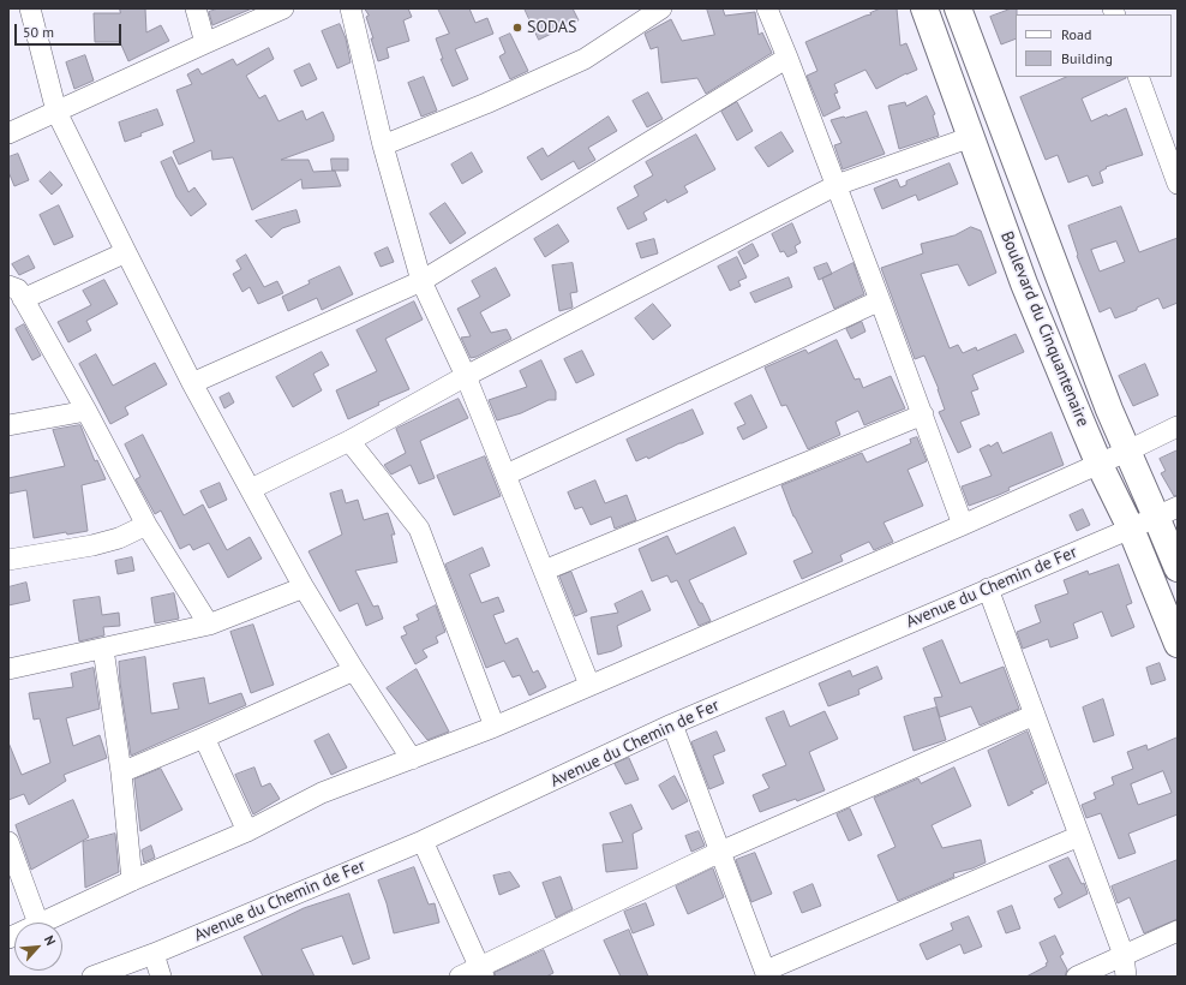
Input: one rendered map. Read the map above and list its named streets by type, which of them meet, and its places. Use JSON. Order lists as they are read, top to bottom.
{
  "streets": {
    "main road": ["Boulevard du Cinquantenaire"],
    "street": ["Avenue du Chemin de Fer"]
  },
  "crossings": [
    ["Boulevard du Cinquantenaire", "Avenue du Chemin de Fer"]
  ],
  "places": ["SODAS"],
  "legend": ["Road", "Building"],
  "scale_bar": "50 m",
  "north": "top right"
}
